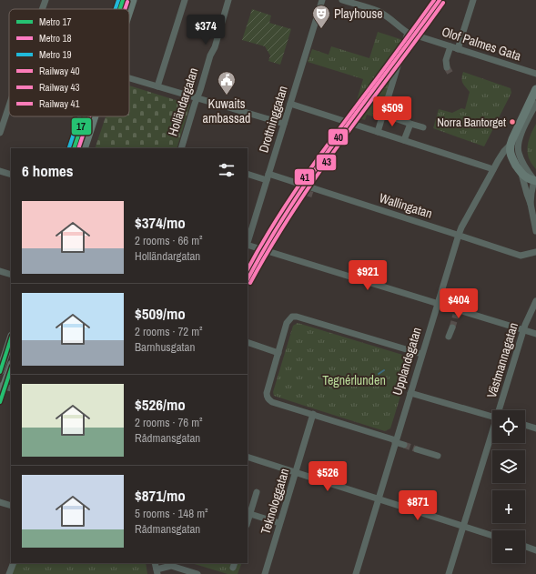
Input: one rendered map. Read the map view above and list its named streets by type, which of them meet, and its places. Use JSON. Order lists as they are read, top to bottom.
{
  "streets": {
    "street": [
      "Olof Palmes Gata",
      "Holländargatan",
      "Drottninggatan",
      "Wallingatan",
      "Västmannagatan",
      "Upplandsgatan",
      "Teknologgatan"
    ]
  },
  "crossings": [
    ["Drottninggatan", "Wallingatan"],
    ["Wallingatan", "Upplandsgatan"]
  ],
  "parks": ["Tegnérlunden"],
  "places": {
    "theatre": ["Playhouse"],
    "public building": ["Kuwaits ambassad"],
    "other": ["Norra Bantorget"]
  },
  "lines": [
    "metro line 17",
    "metro line 19",
    "rail line 40",
    "rail line 41",
    "metro line 18",
    "rail line 43"
  ],
  "legend": [
    "Metro 17",
    "Metro 18",
    "Metro 19",
    "Railway 40",
    "Railway 43",
    "Railway 41"
  ],
  "page": {
    "price": [
      "$374",
      "$509",
      "$921",
      "$404",
      "$526",
      "$871"
    ],
    "heading": "6 homes",
    "list": [
      {
        "name": "$374/mo",
        "note": "2 rooms · 66 m² · Holländargatan"
      },
      {
        "name": "$509/mo",
        "note": "2 rooms · 72 m² · Barnhusgatan"
      },
      {
        "name": "$526/mo",
        "note": "2 rooms · 76 m² · Rådmansgatan"
      },
      {
        "name": "$871/mo",
        "note": "5 rooms · 148 m² · Rådmansgatan"
      }
    ],
    "map_buttons": ["+", "−"]
  }
}
